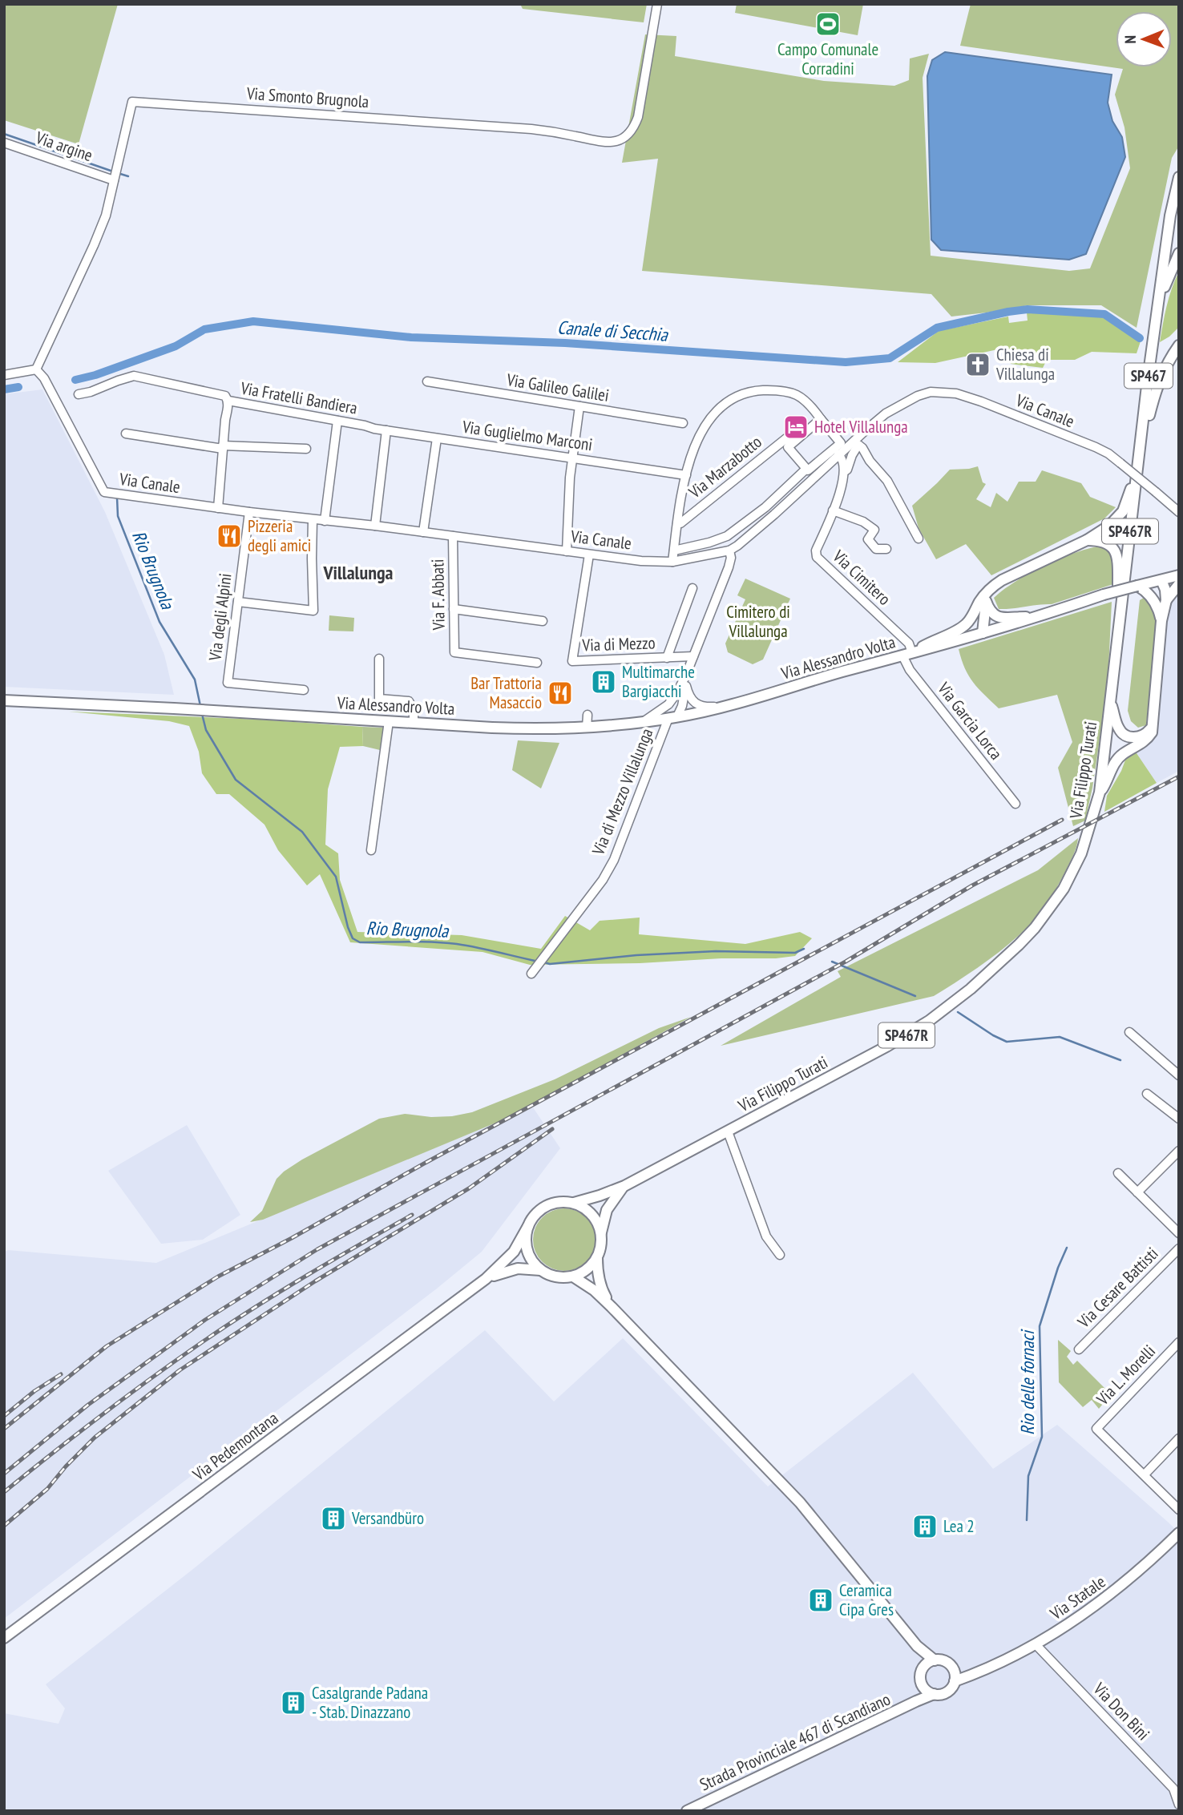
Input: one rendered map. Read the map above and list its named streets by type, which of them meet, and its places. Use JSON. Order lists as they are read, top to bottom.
{
  "streets": {
    "main road": [
      "SP467",
      "SP467R",
      "Via Alessandro Volta",
      "Via Filippo Turati",
      "Via Pedemontana",
      "Via Statale",
      "Strada Provinciale 467 di Scandiano"
    ],
    "street": [
      "Via Smonto Brugnola",
      "Via argine",
      "Via Galileo Galilei",
      "Via Fratelli Bandiera",
      "Via Canale",
      "Via Guglielmo Marconi",
      "Via Marzabotto",
      "Via Cimitero",
      "Via F. Abbati",
      "Via degli Alpini",
      "Via di Mezzo",
      "Via Garcia Lorca",
      "Via di Mezzo Villalunga",
      "Via Cesare Battisti",
      "Via L. Morelli",
      "Via Don Bini"
    ]
  },
  "crossings": [
    ["Via Smonto Brugnola", "Via argine"],
    ["Via Smonto Brugnola", "Via Canale"],
    ["SP467", "Via Filippo Turati"],
    ["Via Fratelli Bandiera", "Via Canale"],
    ["Via Fratelli Bandiera", "Via Guglielmo Marconi"],
    ["Via Canale", "Via F. Abbati"],
    ["Via Canale", "Via degli Alpini"],
    ["Via Canale", "Via di Mezzo"],
    ["SP467R", "Via Filippo Turati"],
    ["Via Cimitero", "Via Alessandro Volta"],
    ["Via Cimitero", "Via Garcia Lorca"],
    ["Via Alessandro Volta", "Via Garcia Lorca"],
    ["Via Alessandro Volta", "Via di Mezzo Villalunga"],
    ["Via Statale", "Via Don Bini"],
    ["Via Statale", "Strada Provinciale 467 di Scandiano"]
  ],
  "districts": ["Villalunga"],
  "water": ["Canale di Secchia", "Rio Brugnola", "Rio delle fornaci"],
  "parks": ["Cimitero di Villalunga"],
  "places": {
    "sports": ["Campo Comunale Corradini"],
    "church": ["Chiesa di Villalunga"],
    "hotel": ["Hotel Villalunga"],
    "restaurant": ["Pizzeria degli amici", "Bar Trattoria Masaccio"],
    "building": [
      "Multimarche Bargiacchi",
      "Versandbüro",
      "Lea 2",
      "Ceramica Cipa Gres",
      "Casalgrande Padana - Stab. Dinazzano"
    ]
  },
  "north": "left"
}
